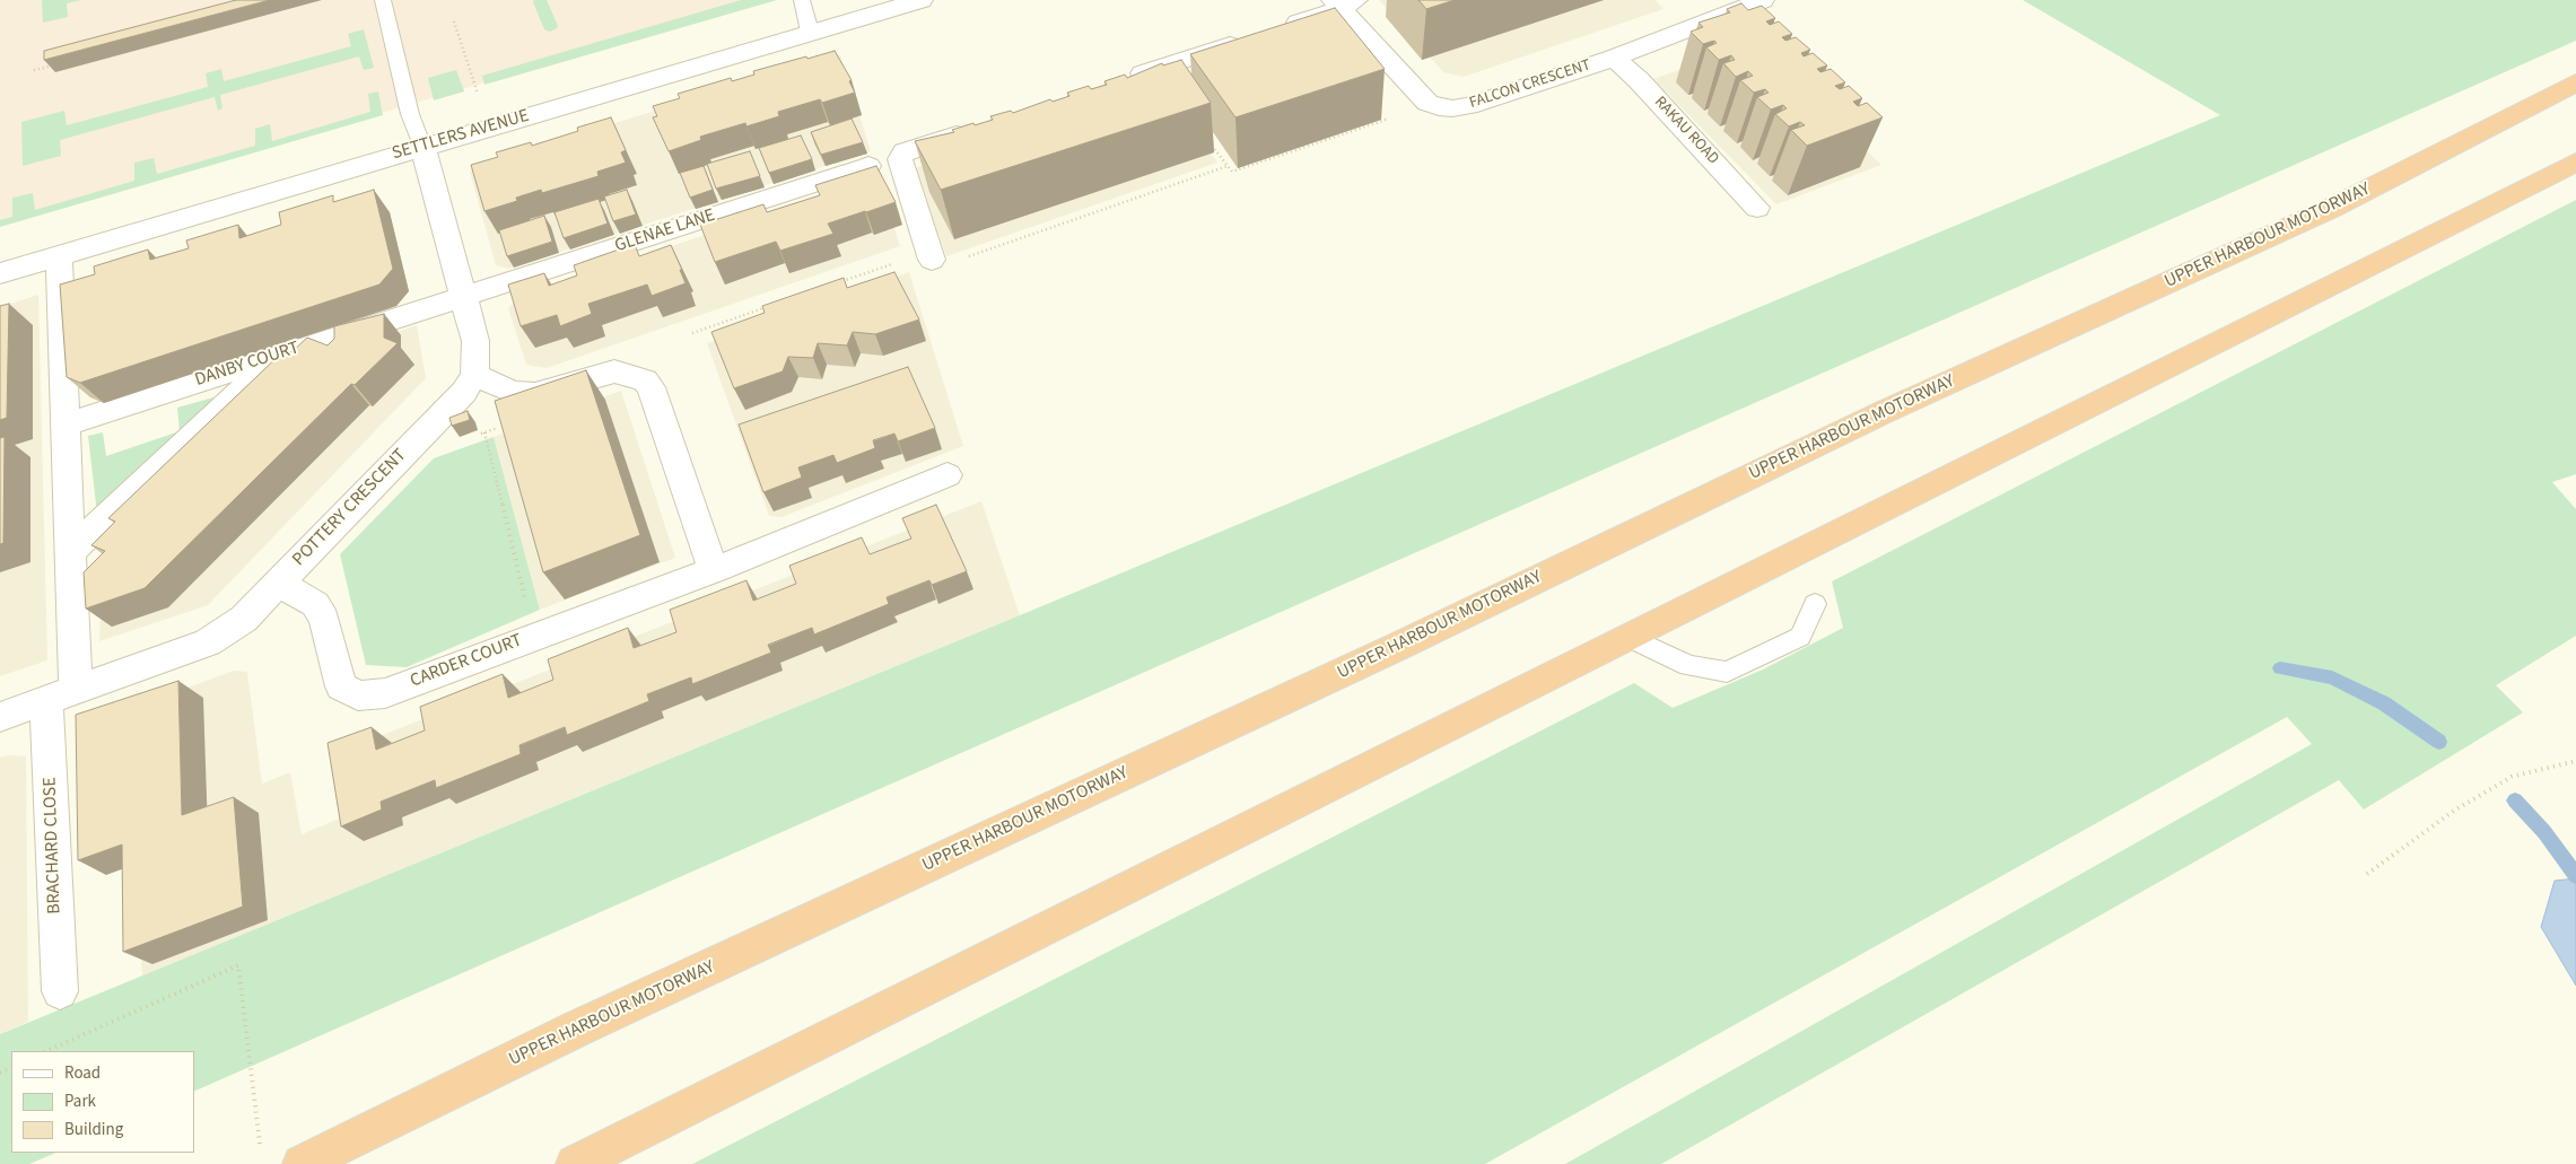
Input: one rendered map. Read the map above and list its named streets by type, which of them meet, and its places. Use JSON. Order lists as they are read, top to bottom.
{
  "streets": {
    "highway": ["UPPER HARBOUR MOTORWAY"],
    "street": [
      "FALCON CRESCENT",
      "RAKAU ROAD",
      "SETTLERS AVENUE",
      "GLENAE LANE",
      "DANBY COURT",
      "POTTERY CRESCENT",
      "CARDER COURT",
      "BRACHARD CLOSE"
    ]
  },
  "crossings": [
    ["FALCON CRESCENT", "RAKAU ROAD"],
    ["GLENAE LANE", "DANBY COURT"],
    ["POTTERY CRESCENT", "CARDER COURT"],
    ["POTTERY CRESCENT", "BRACHARD CLOSE"]
  ],
  "legend": ["Road", "Park", "Building"]
}
